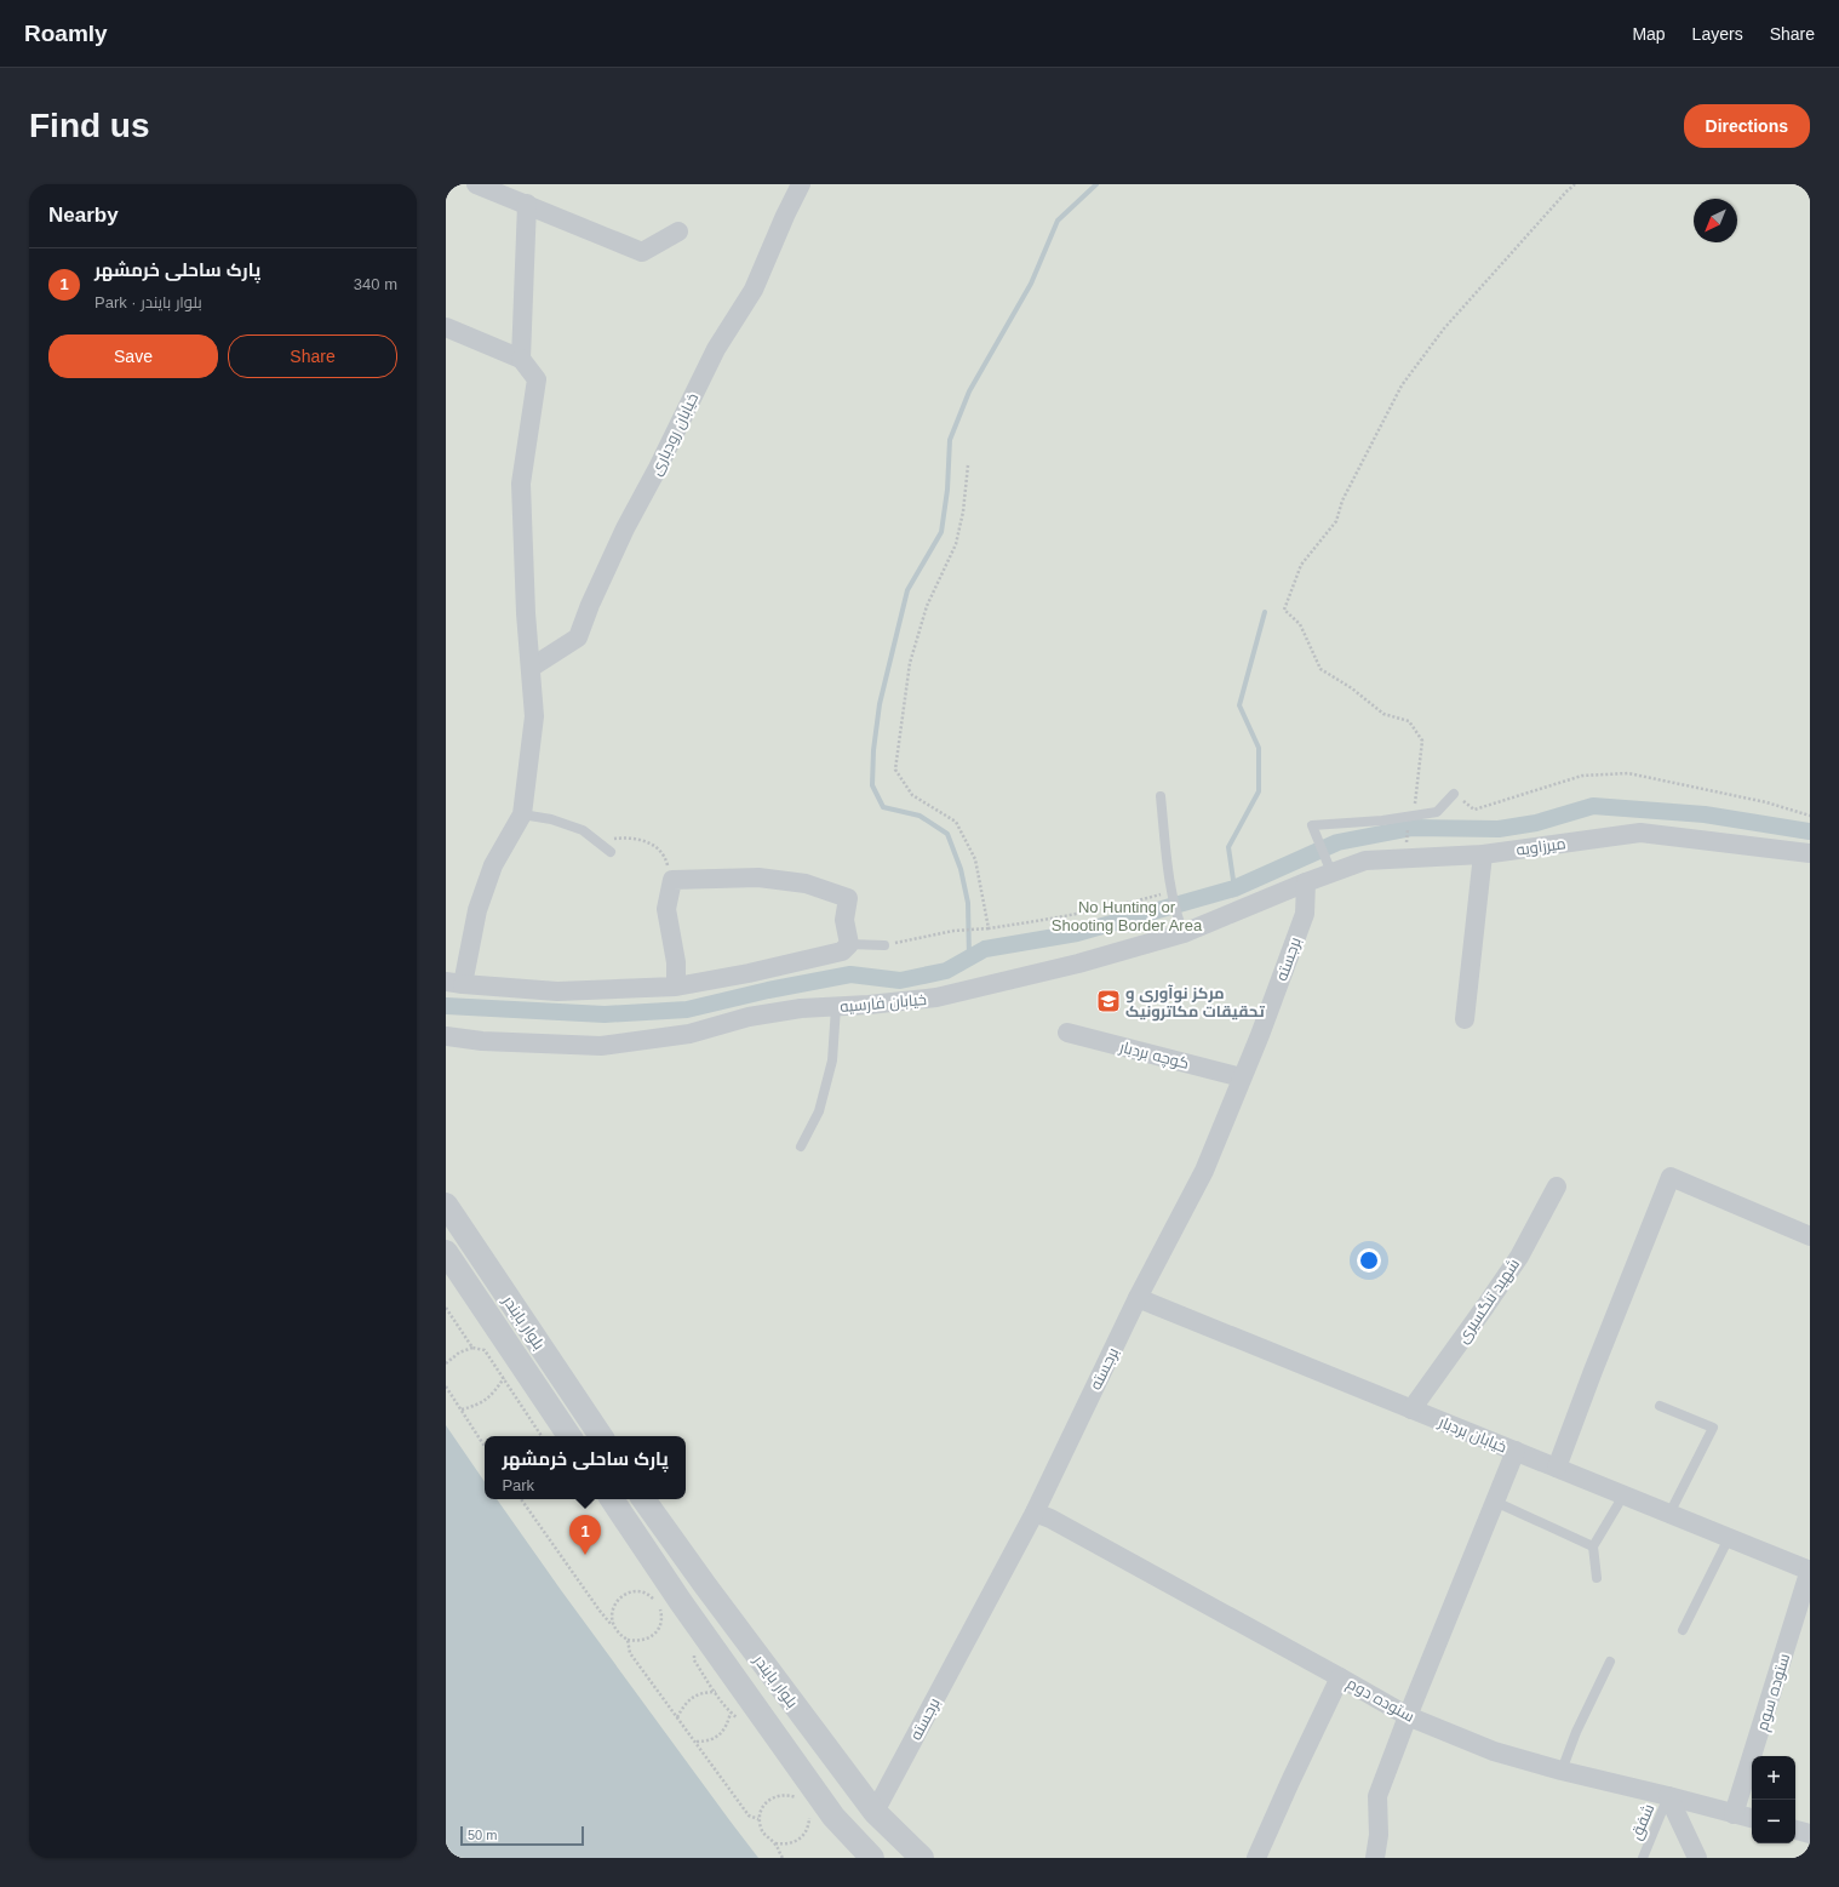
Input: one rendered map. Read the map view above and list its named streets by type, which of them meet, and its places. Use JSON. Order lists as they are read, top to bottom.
{
  "streets": {
    "street": [
      "خیابان رودباری",
      "میرزاویه",
      "برجسته",
      "خیابان فارسیه",
      "کوچه بردبار",
      "شهید تنگسیری",
      "بلوار بایندر",
      "خیابان بردبار",
      "ستوده سوم",
      "ستوده دوم"
    ],
    "lane": ["شفق"]
  },
  "crossings": [
    ["میرزاویه", "برجسته"],
    ["میرزاویه", "خیابان فارسیه"],
    ["برجسته", "خیابان فارسیه"],
    ["برجسته", "کوچه بردبار"],
    ["برجسته", "بلوار بایندر"],
    ["برجسته", "خیابان بردبار"],
    ["برجسته", "ستوده دوم"],
    ["شهید تنگسیری", "خیابان بردبار"],
    ["خیابان بردبار", "ستوده سوم"],
    ["ستوده سوم", "ستوده دوم"],
    ["ستوده دوم", "شفق"]
  ],
  "parks": ["No Hunting or Shooting Border Area"],
  "places": {
    "school or university": ["مرکز نوآوری و تحقیقات مکاترونیک"]
  },
  "scale_bar": "50 m",
  "north": "bottom left",
  "page": {
    "header": "Roamly",
    "nav": ["Map", "Layers", "Share"],
    "buttons": [
      "Directions",
      ["Save", "Share"]
    ],
    "title": "Find us",
    "heading": "Nearby",
    "list": [
      {
        "mark": "1",
        "name": "پارک ساحلی خرمشهر",
        "note": "Park · بلوار بایندر",
        "value": "340 m"
      }
    ],
    "popup": ["پارک ساحلی خرمشهر", "Park"],
    "pins": "1",
    "map_buttons": ["+", "−"],
    "scale": "50 m"
  }
}
